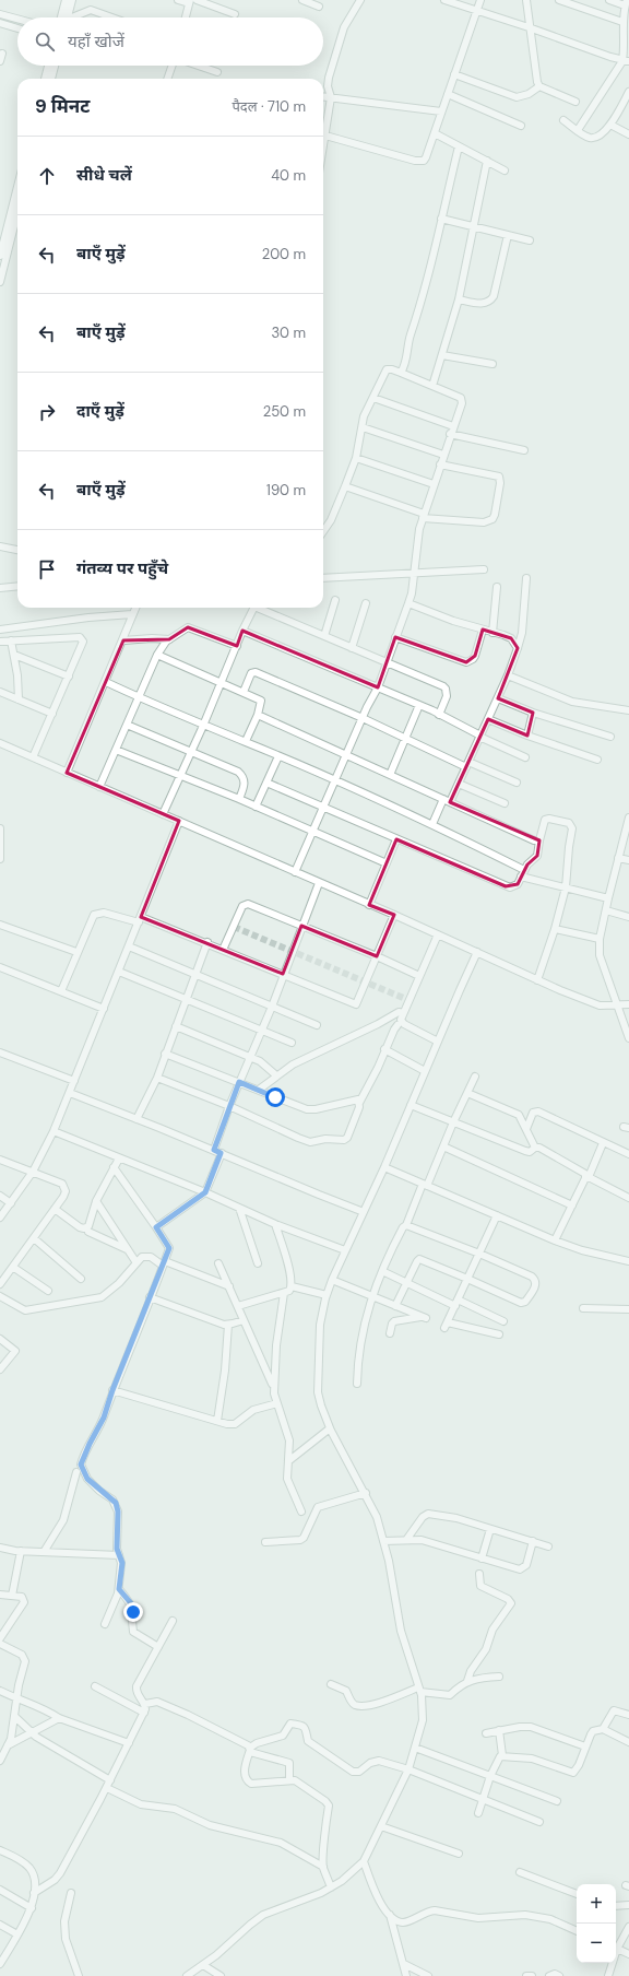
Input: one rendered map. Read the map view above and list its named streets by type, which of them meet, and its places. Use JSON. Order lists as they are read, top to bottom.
{
  "page": {
    "search": "यहाँ खोजें",
    "heading": ["9 मिनट", "पैदल · 710 m"],
    "list": [
      ["सीधे चलें", "40 m"],
      ["बाएँ मुड़ें", "200 m"],
      ["बाएँ मुड़ें", "30 m"],
      ["दाएँ मुड़ें", "250 m"],
      ["बाएँ मुड़ें", "190 m"],
      "गंतव्य पर पहुँचे"
    ],
    "map_buttons": ["+", "−"]
  }
}
